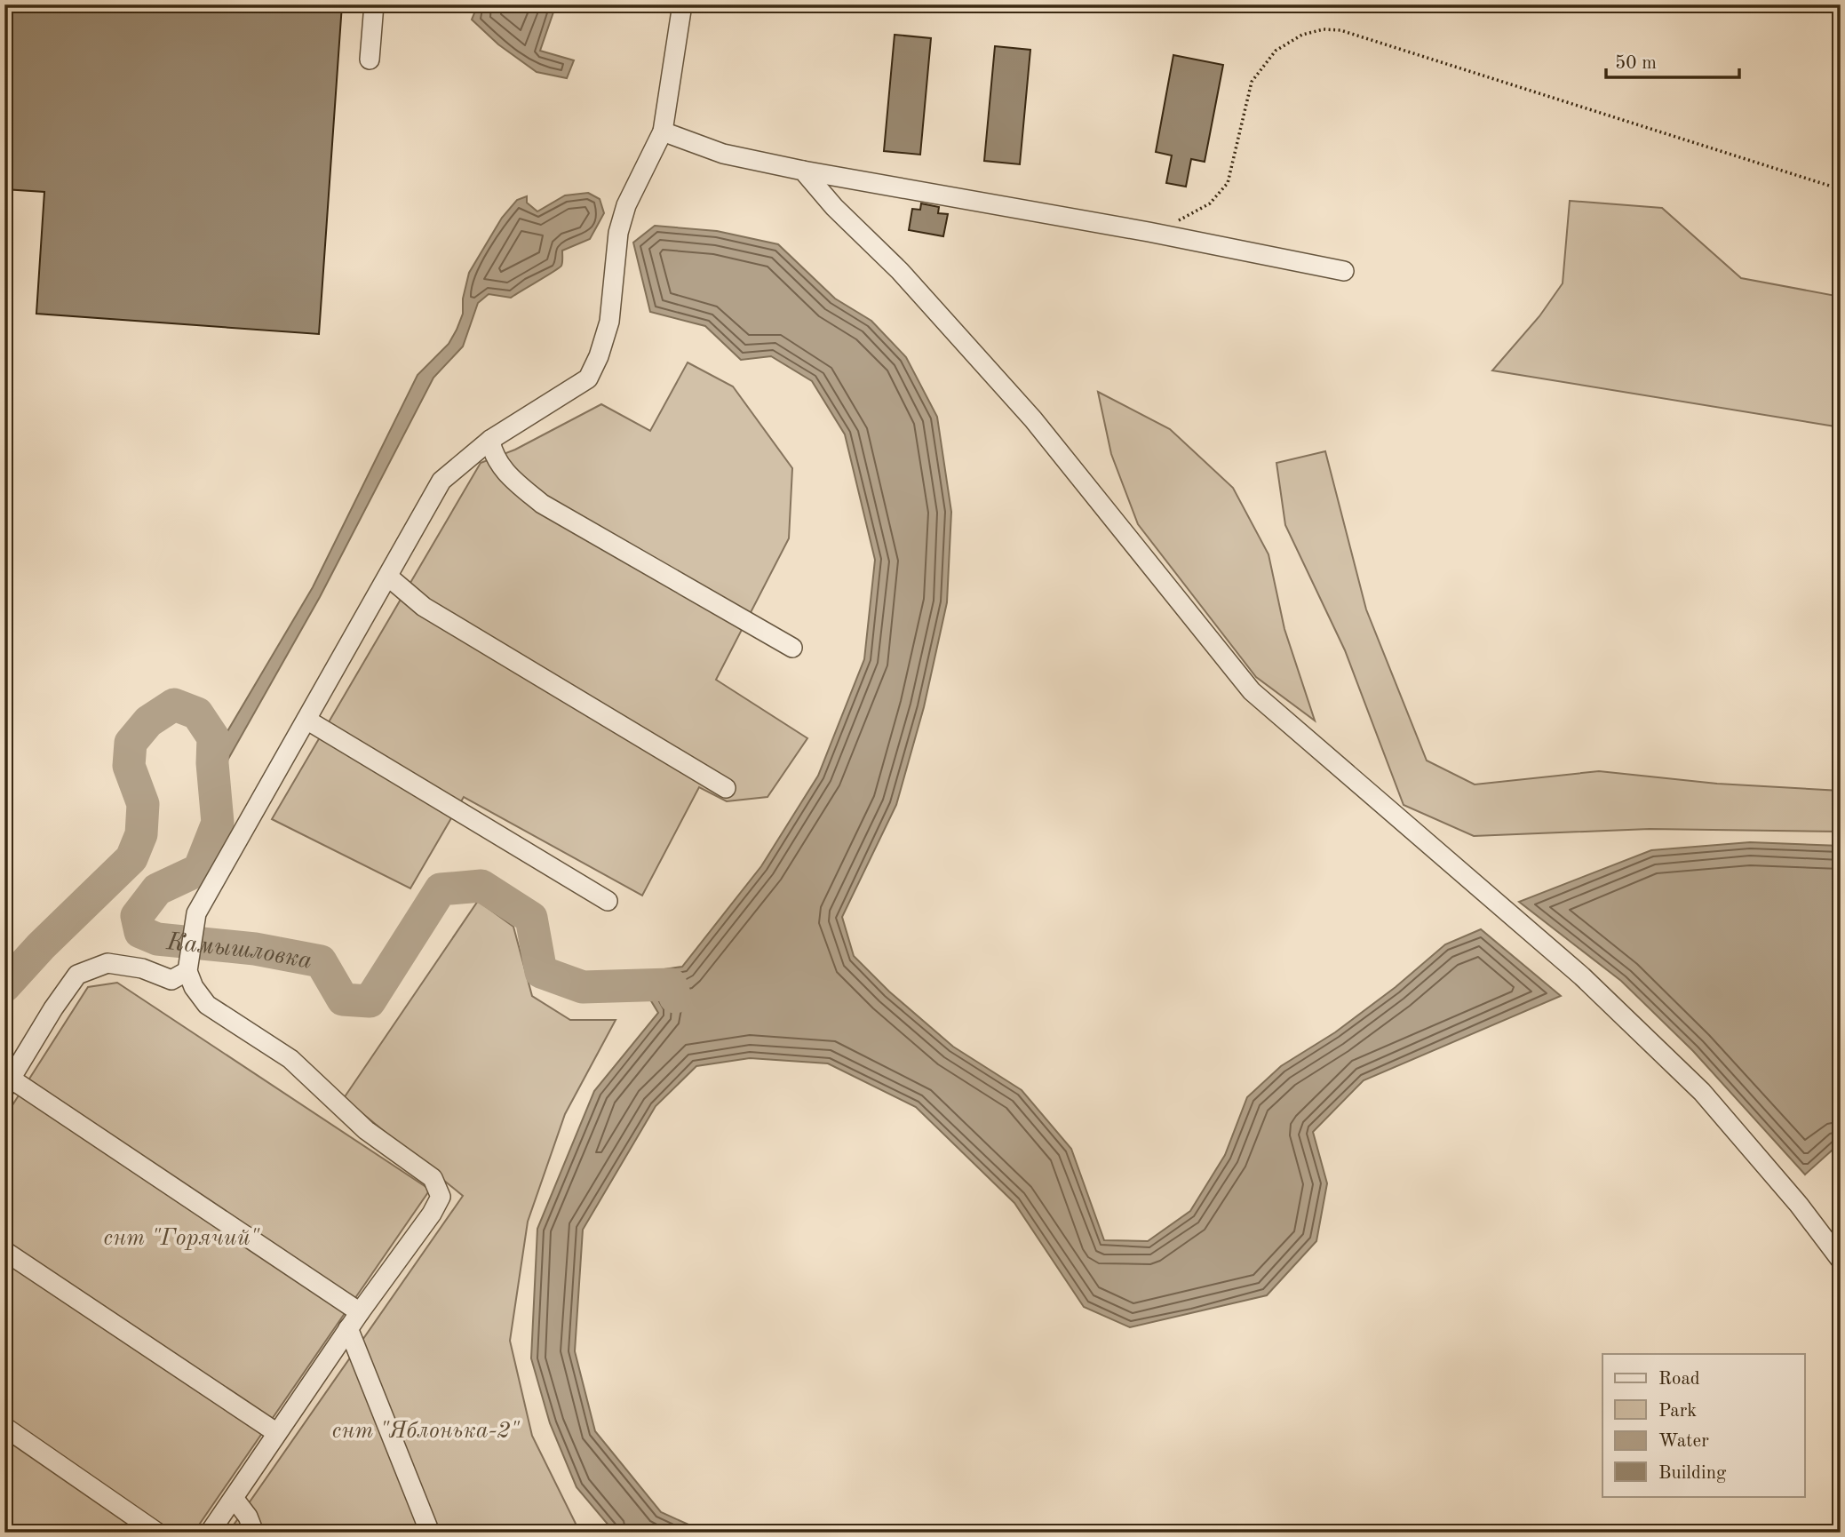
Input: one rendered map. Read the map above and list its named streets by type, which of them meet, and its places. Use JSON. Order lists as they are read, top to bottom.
{
  "water": ["Камышловка"],
  "parks": ["снт \"Горячий\"", "снт \"Яблонька-2\""],
  "legend": [
    "Road",
    "Park",
    "Water",
    "Building"
  ],
  "scale_bar": "50 m"
}
